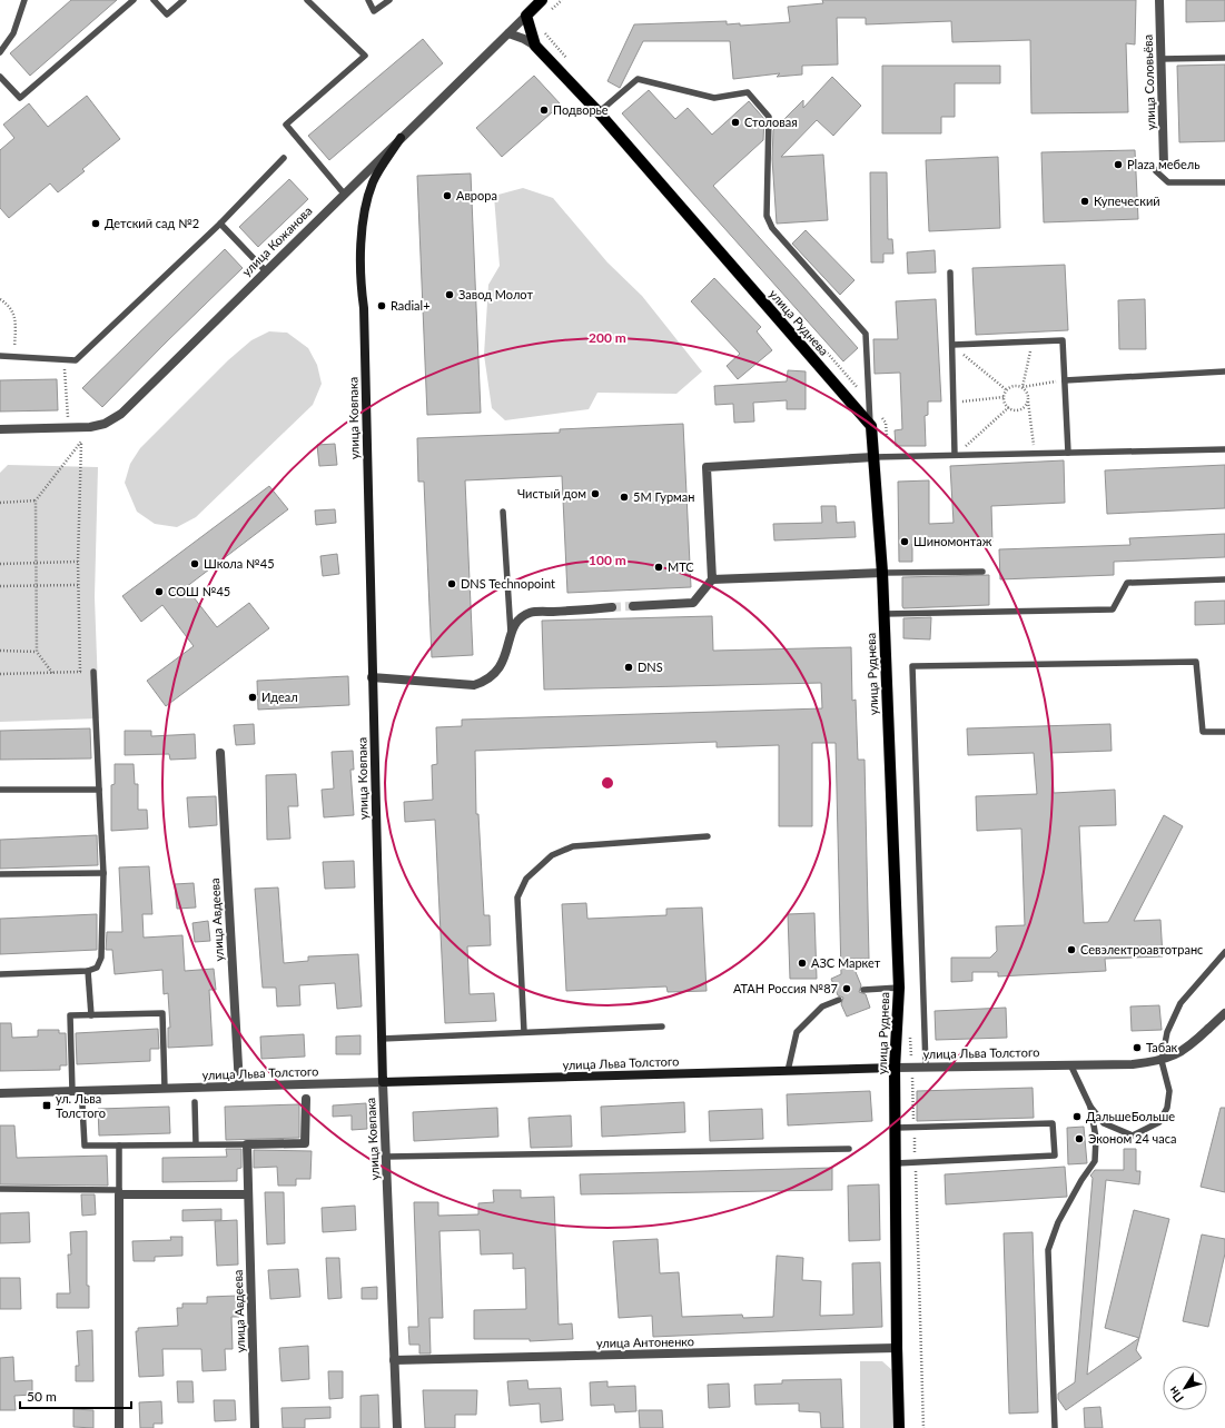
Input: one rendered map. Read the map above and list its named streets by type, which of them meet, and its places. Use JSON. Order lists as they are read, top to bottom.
{
  "streets": {
    "main road": [
      "улица Кожанова",
      "улица Руднева",
      "улица Ковпака",
      "улица Льва Толстого"
    ],
    "street": ["улица Соловьёва", "улица Авдеева", "улица Антоненко"]
  },
  "crossings": [
    ["улица Кожанова", "улица Руднева"],
    ["улица Кожанова", "улица Ковпака"],
    ["улица Руднева", "улица Льва Толстого"],
    ["улица Руднева", "улица Антоненко"],
    ["улица Ковпака", "улица Льва Толстого"],
    ["улица Ковпака", "улица Антоненко"],
    ["улица Авдеева", "улица Льва Толстого"]
  ],
  "places": {
    "other": [
      "Подворье",
      "Столовая",
      "Plaza мебель",
      "Аврора",
      "Купеческий",
      "Детский сад №2",
      "Завод Молот",
      "Radial+",
      "Чистый дом",
      "5М Гурман",
      "Шиномонтаж",
      "Школа №45",
      "МТС",
      "DNS Technopoint",
      "СОШ №45",
      "DNS",
      "Идеал",
      "Севэлектроавтотранс",
      "АЗС Маркет",
      "АТАН Россия №87",
      "Табак",
      "ДальшеБольше",
      "Эконом 24 часа"
    ],
    "transit": ["ул. Льва Толстого"]
  },
  "scale_bar": "50 m",
  "north": "bottom left",
  "rings": ["200 m", "100 m"]
}
